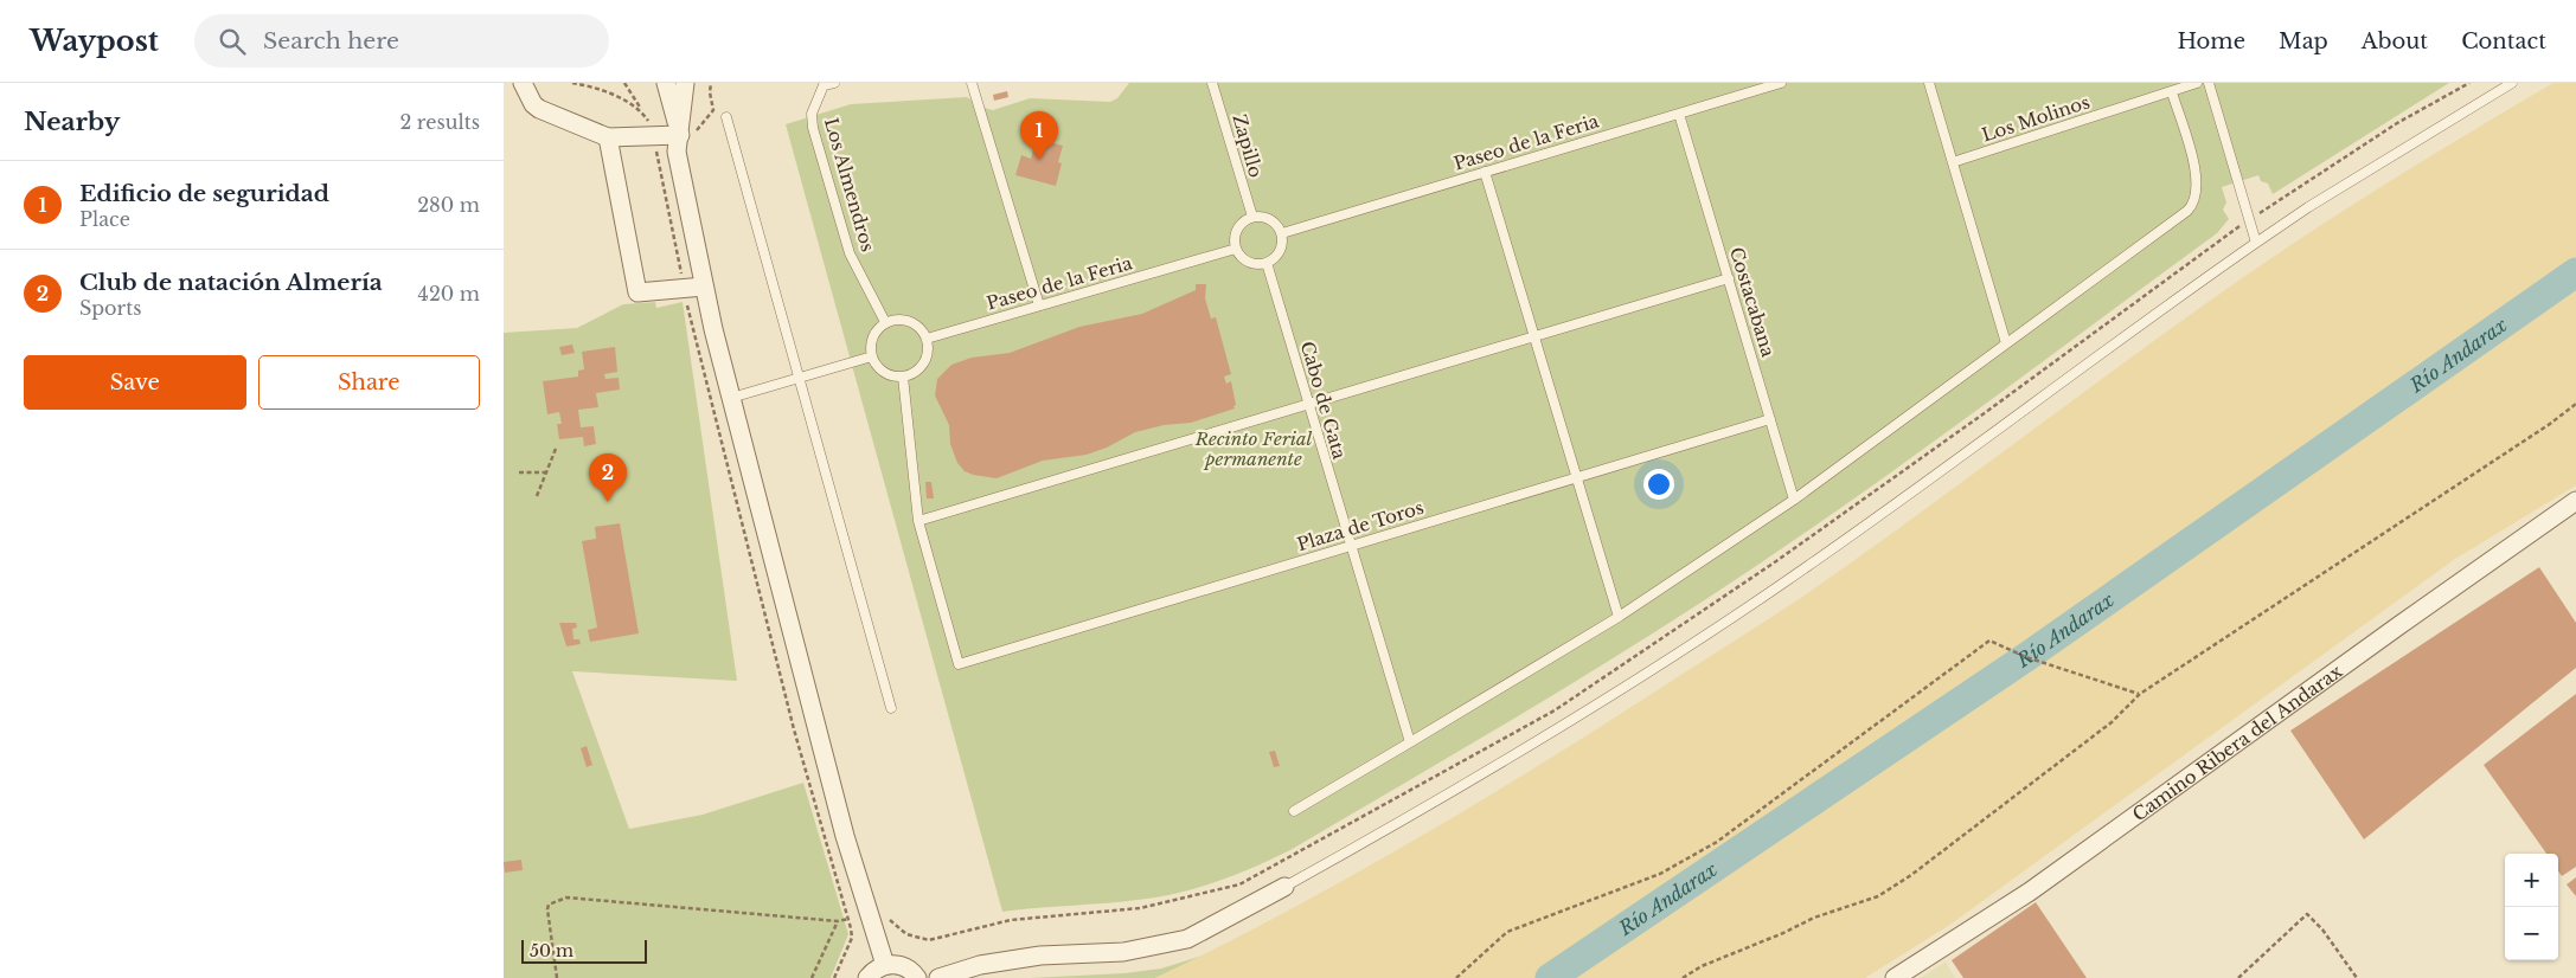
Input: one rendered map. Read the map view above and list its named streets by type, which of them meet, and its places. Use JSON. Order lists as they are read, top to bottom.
{
  "streets": {
    "street": ["Camino Ribera del Andarax"],
    "lane": [
      "Los Molinos",
      "Paseo de la Feria",
      "Zapillo",
      "Los Almendros",
      "Costacabana",
      "Cabo de Gata",
      "Plaza de Toros"
    ]
  },
  "crossings": [
    ["Paseo de la Feria", "Zapillo"],
    ["Paseo de la Feria", "Los Almendros"],
    ["Paseo de la Feria", "Costacabana"],
    ["Paseo de la Feria", "Cabo de Gata"],
    ["Zapillo", "Cabo de Gata"],
    ["Costacabana", "Plaza de Toros"],
    ["Cabo de Gata", "Plaza de Toros"]
  ],
  "water": ["Río Andarax"],
  "parks": ["Recinto Ferial permanente"],
  "scale_bar": "50 m",
  "page": {
    "header": "Waypost",
    "search": "Search here",
    "nav": [
      "Home",
      "Map",
      "About",
      "Contact"
    ],
    "heading": ["Nearby", "2 results"],
    "pins": ["1", "2"],
    "list": [
      {
        "mark": "1",
        "name": "Edificio de seguridad",
        "note": "Place",
        "value": "280 m"
      },
      {
        "mark": "2",
        "name": "Club de natación Almería",
        "note": "Sports",
        "value": "420 m"
      }
    ],
    "buttons": ["Save", "Share"],
    "map_buttons": ["+", "−"],
    "scale": "50 m"
  }
}
